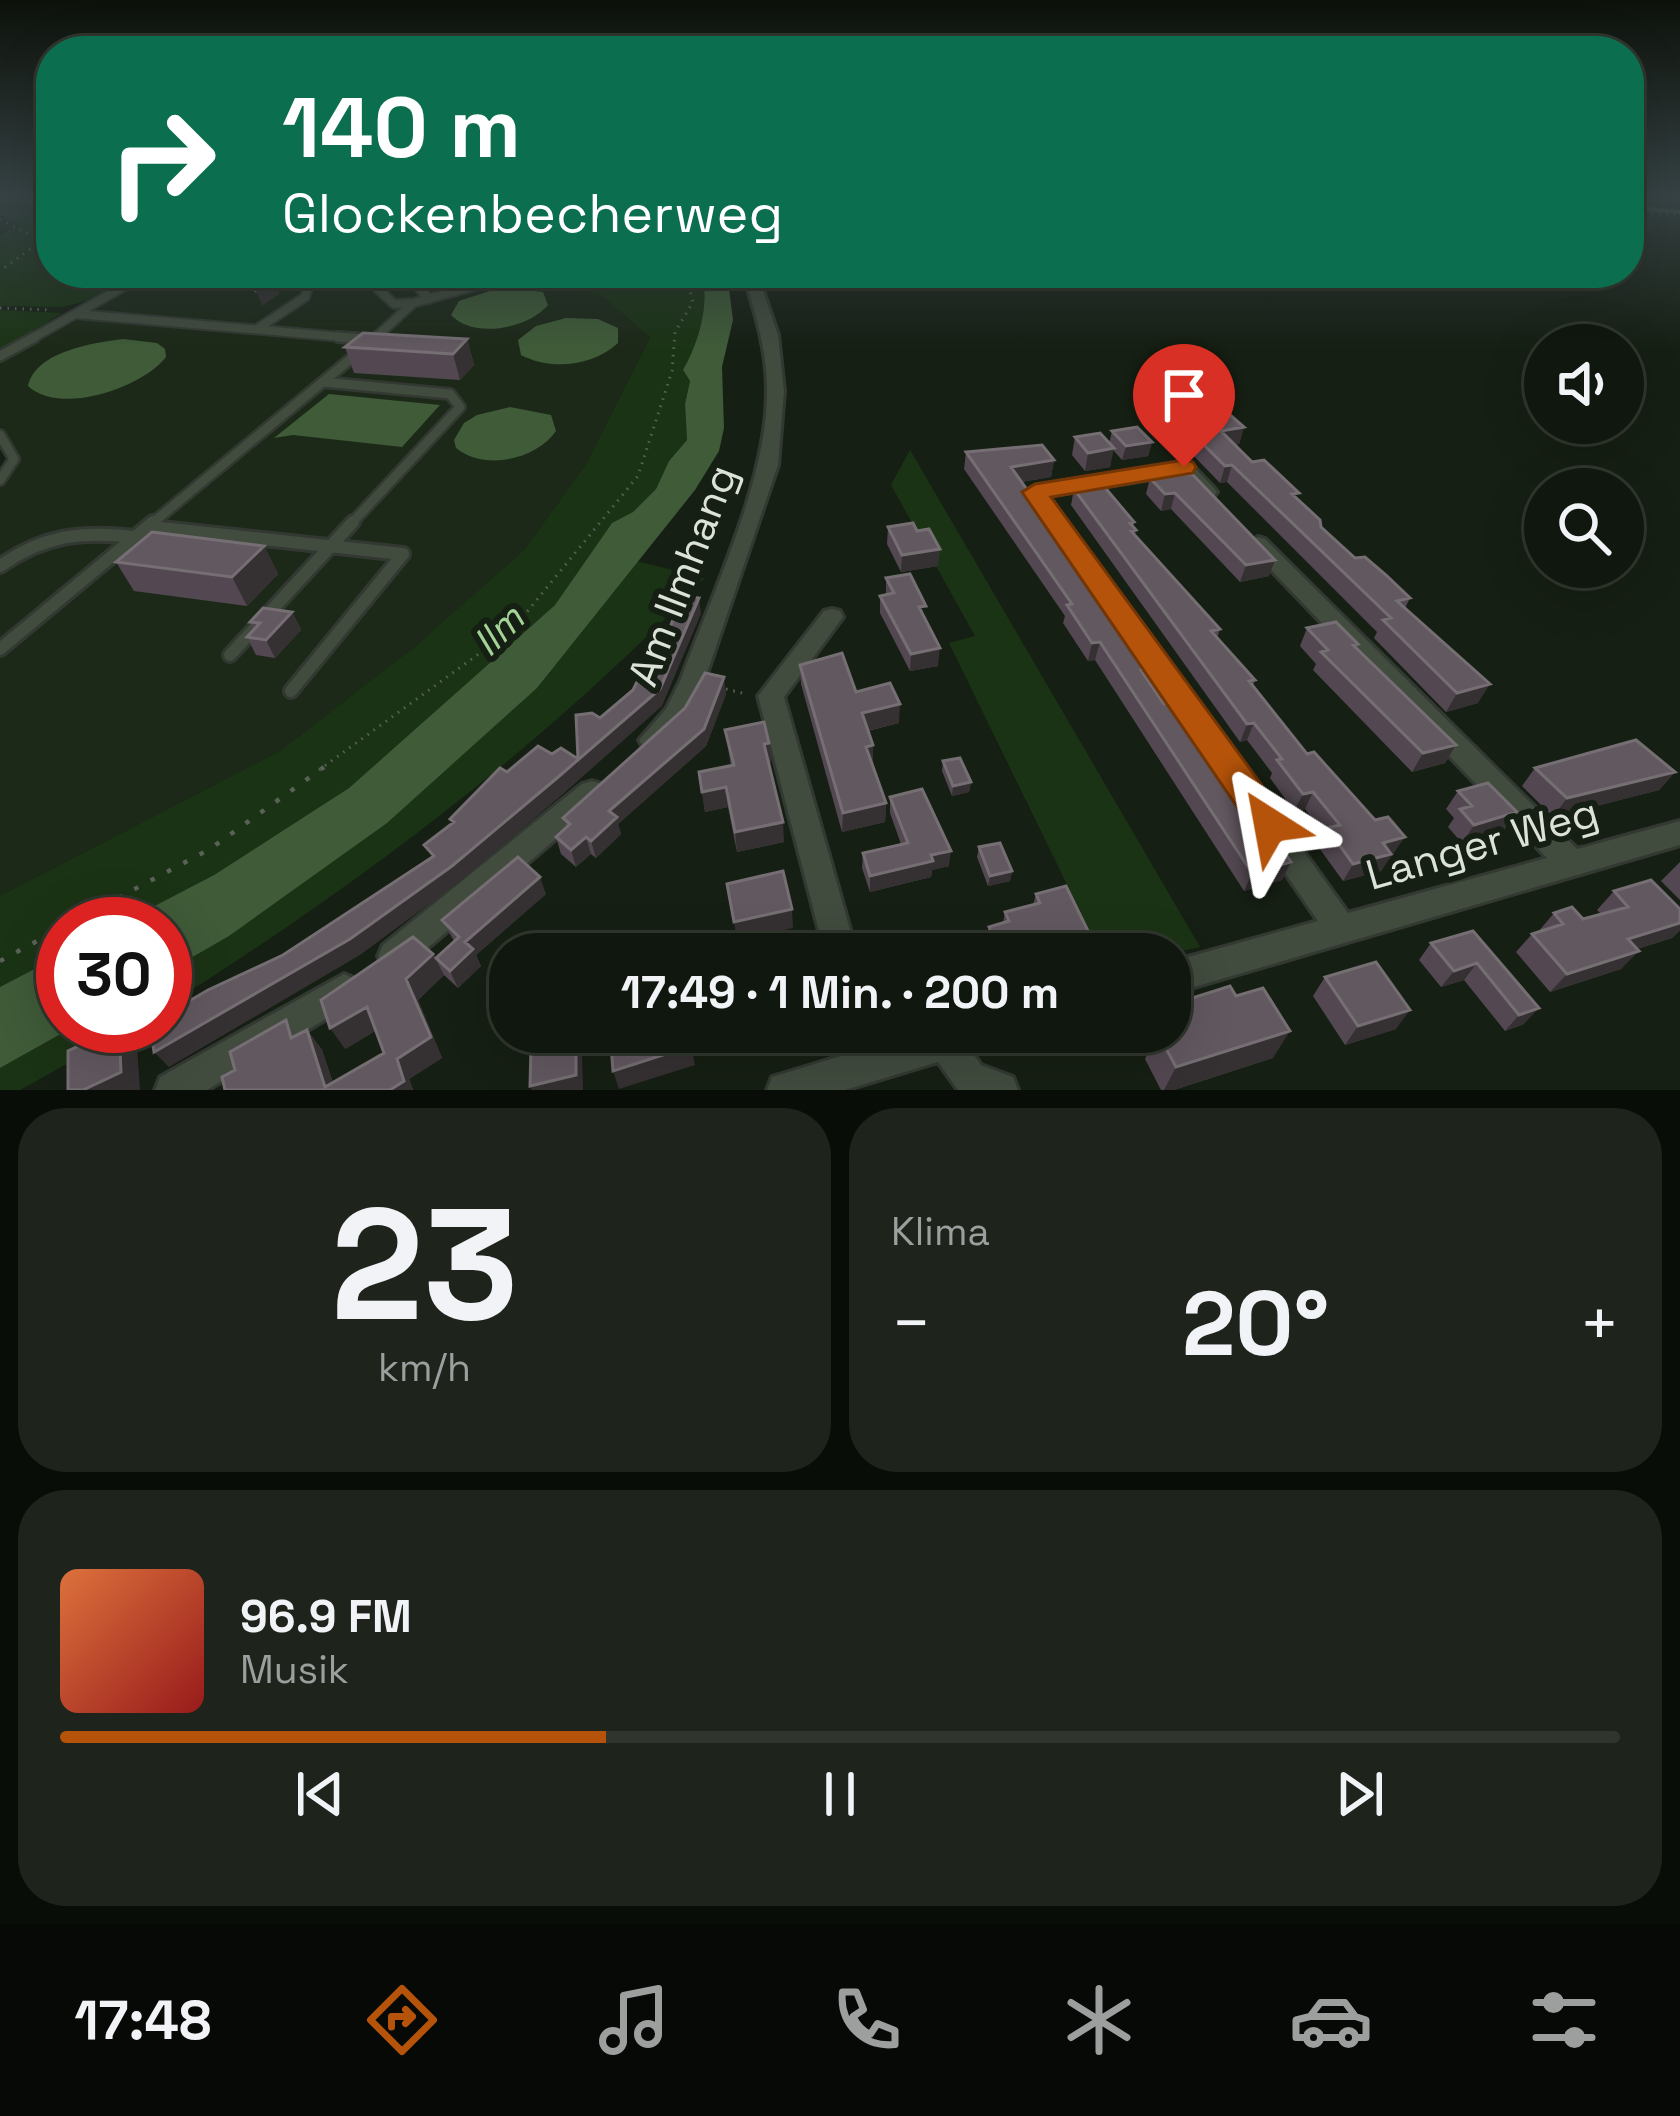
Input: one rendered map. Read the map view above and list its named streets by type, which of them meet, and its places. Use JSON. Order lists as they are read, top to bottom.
{
  "streets": {
    "street": ["Am Ilmhang", "Langer Weg"]
  },
  "water": ["Ilm"],
  "page": {
    "turn": ["140 m", "Glockenbecherweg"],
    "limit": "30",
    "trip": "17:49 · 1 Min. · 200 m",
    "tile": [
      ["23", "km/h"],
      "Klima"
    ],
    "heat": ["−", "20°", "+"],
    "song": ["96.9 FM", "Musik"],
    "tabs": "17:48"
  }
}
